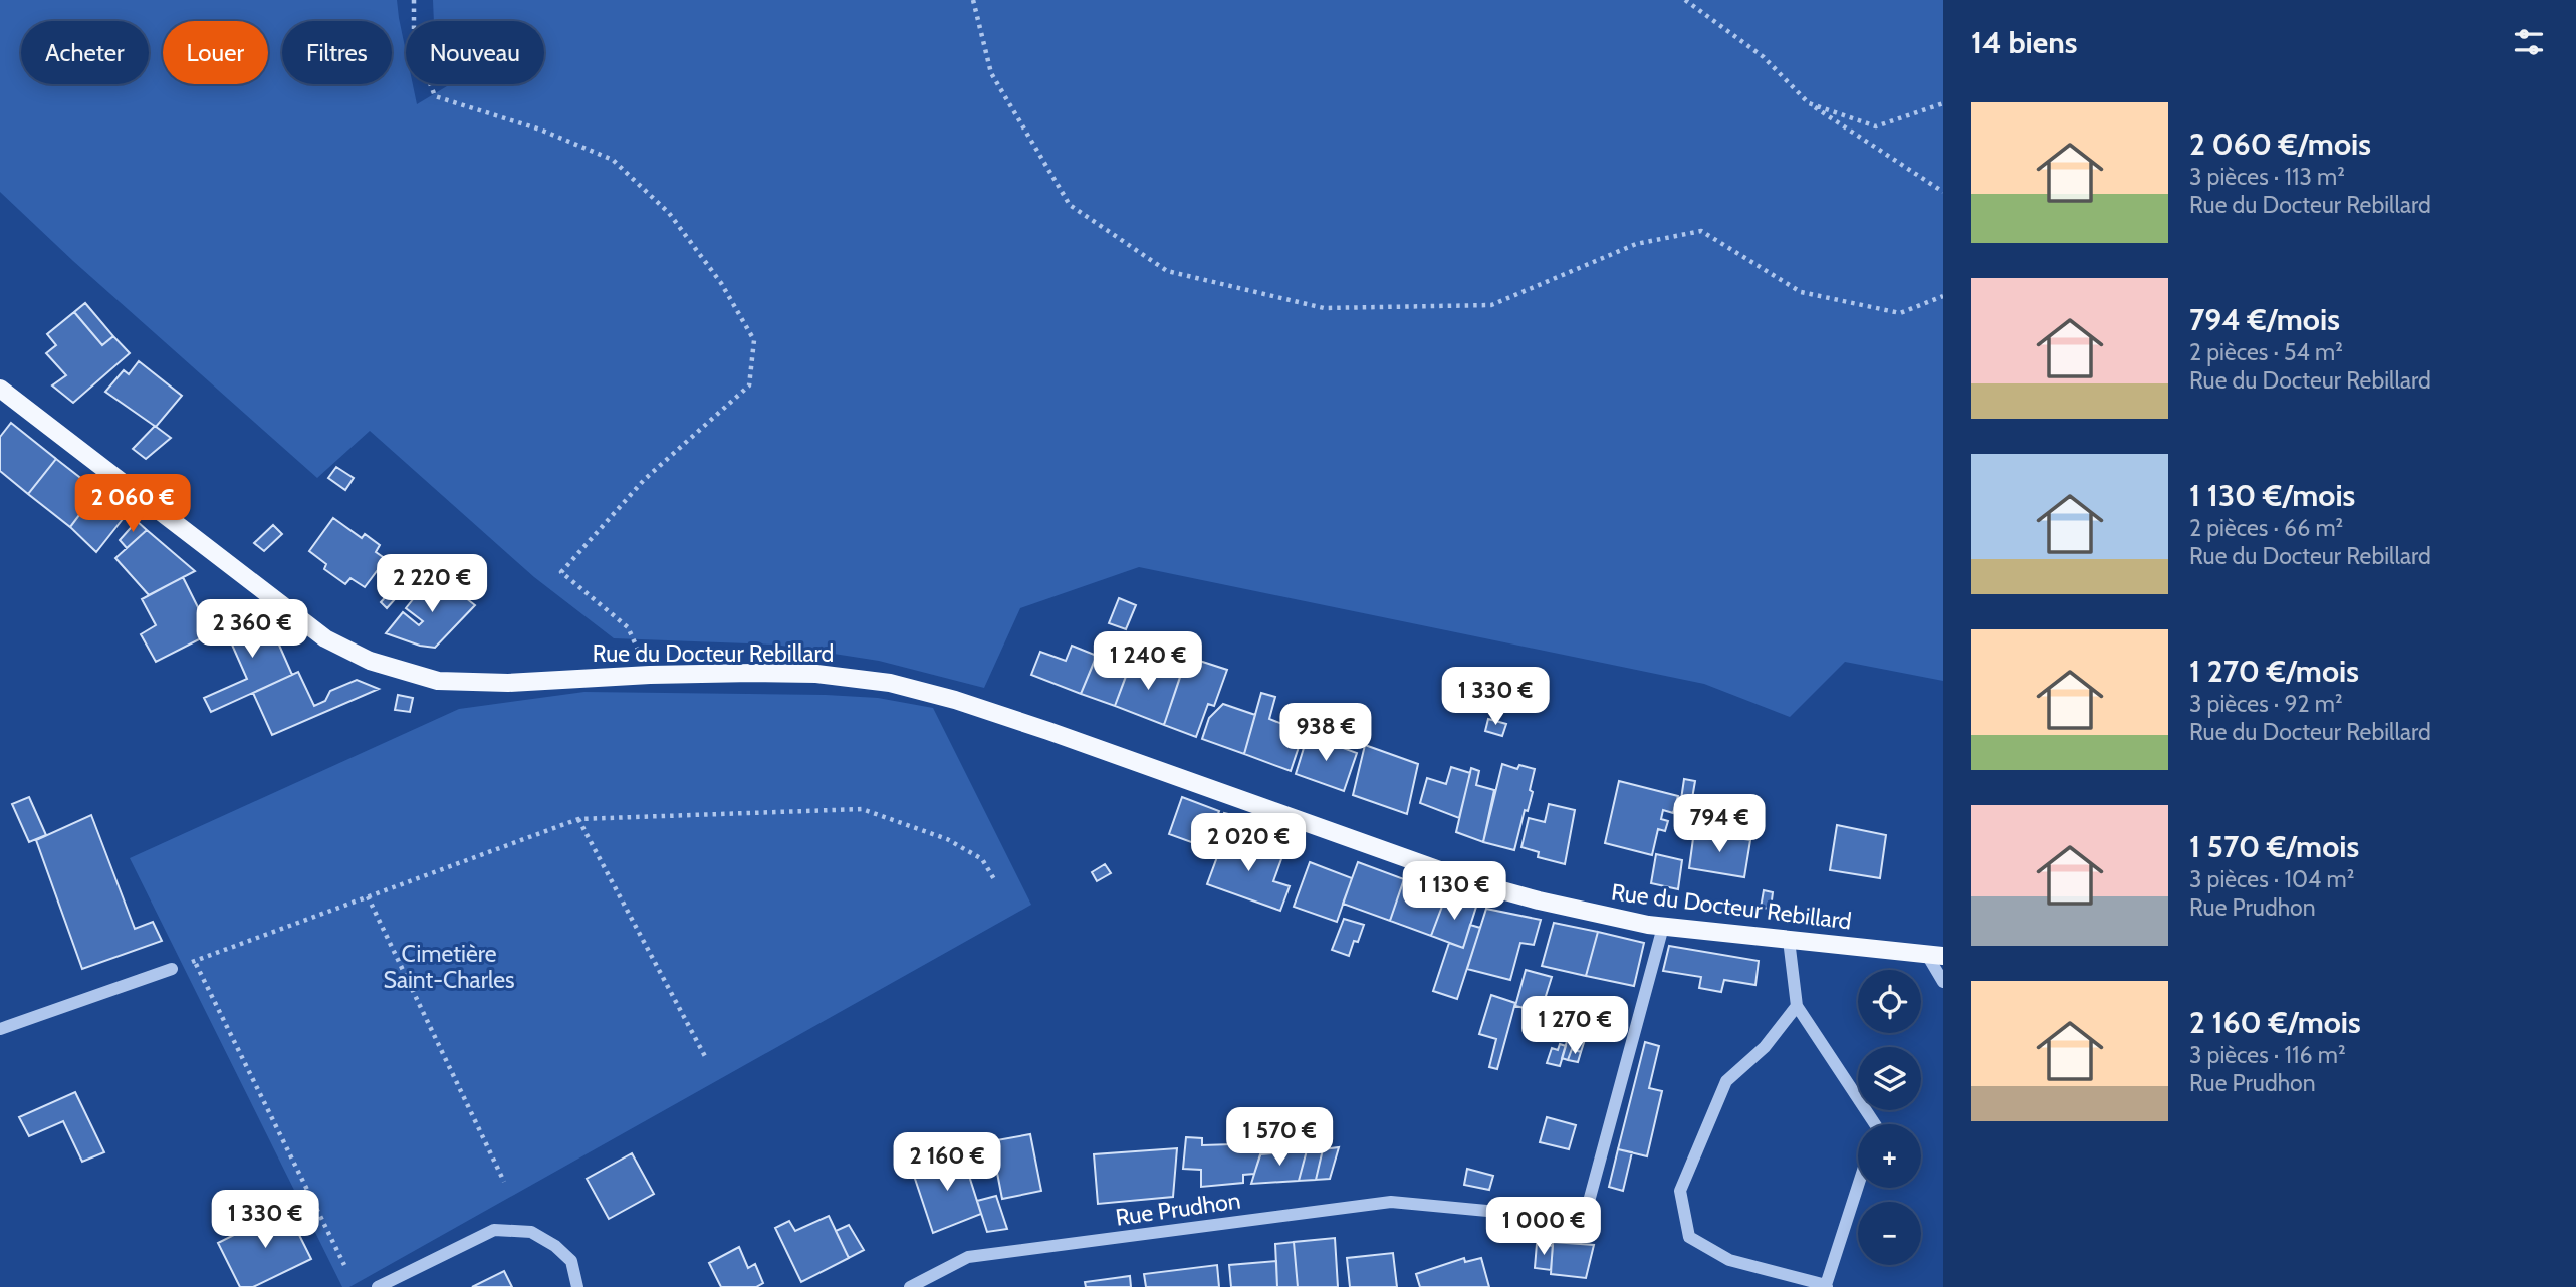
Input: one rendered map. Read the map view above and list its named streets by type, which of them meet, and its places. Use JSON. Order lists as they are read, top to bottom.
{
  "streets": {
    "main road": ["Rue du Docteur Rebillard"],
    "street": ["Rue Prudhon"]
  },
  "crossings": [
    ["Rue du Docteur Rebillard", "Rue Prudhon"]
  ],
  "parks": ["Cimetière Saint-Charles"],
  "page": {
    "heading": "14 biens",
    "chip": [
      "Acheter",
      "Louer",
      "Filtres",
      "Nouveau"
    ],
    "list": [
      {
        "name": "2 060 €/mois",
        "note": "3 pièces · 113 m² · Rue du Docteur Rebillard"
      },
      {
        "name": "794 €/mois",
        "note": "2 pièces · 54 m² · Rue du Docteur Rebillard"
      },
      {
        "name": "1 130 €/mois",
        "note": "2 pièces · 66 m² · Rue du Docteur Rebillard"
      },
      {
        "name": "1 270 €/mois",
        "note": "3 pièces · 92 m² · Rue du Docteur Rebillard"
      },
      {
        "name": "1 570 €/mois",
        "note": "3 pièces · 104 m² · Rue Prudhon"
      },
      {
        "name": "2 160 €/mois",
        "note": "3 pièces · 116 m² · Rue Prudhon"
      }
    ],
    "price": [
      "2 060 €",
      "2 220 €",
      "2 360 €",
      "1 240 €",
      "1 330 €",
      "938 €",
      "794 €",
      "2 020 €",
      "1 130 €",
      "1 270 €",
      "1 570 €",
      "2 160 €",
      "1 330 €",
      "1 000 €"
    ],
    "map_buttons": ["+", "−"]
  }
}
